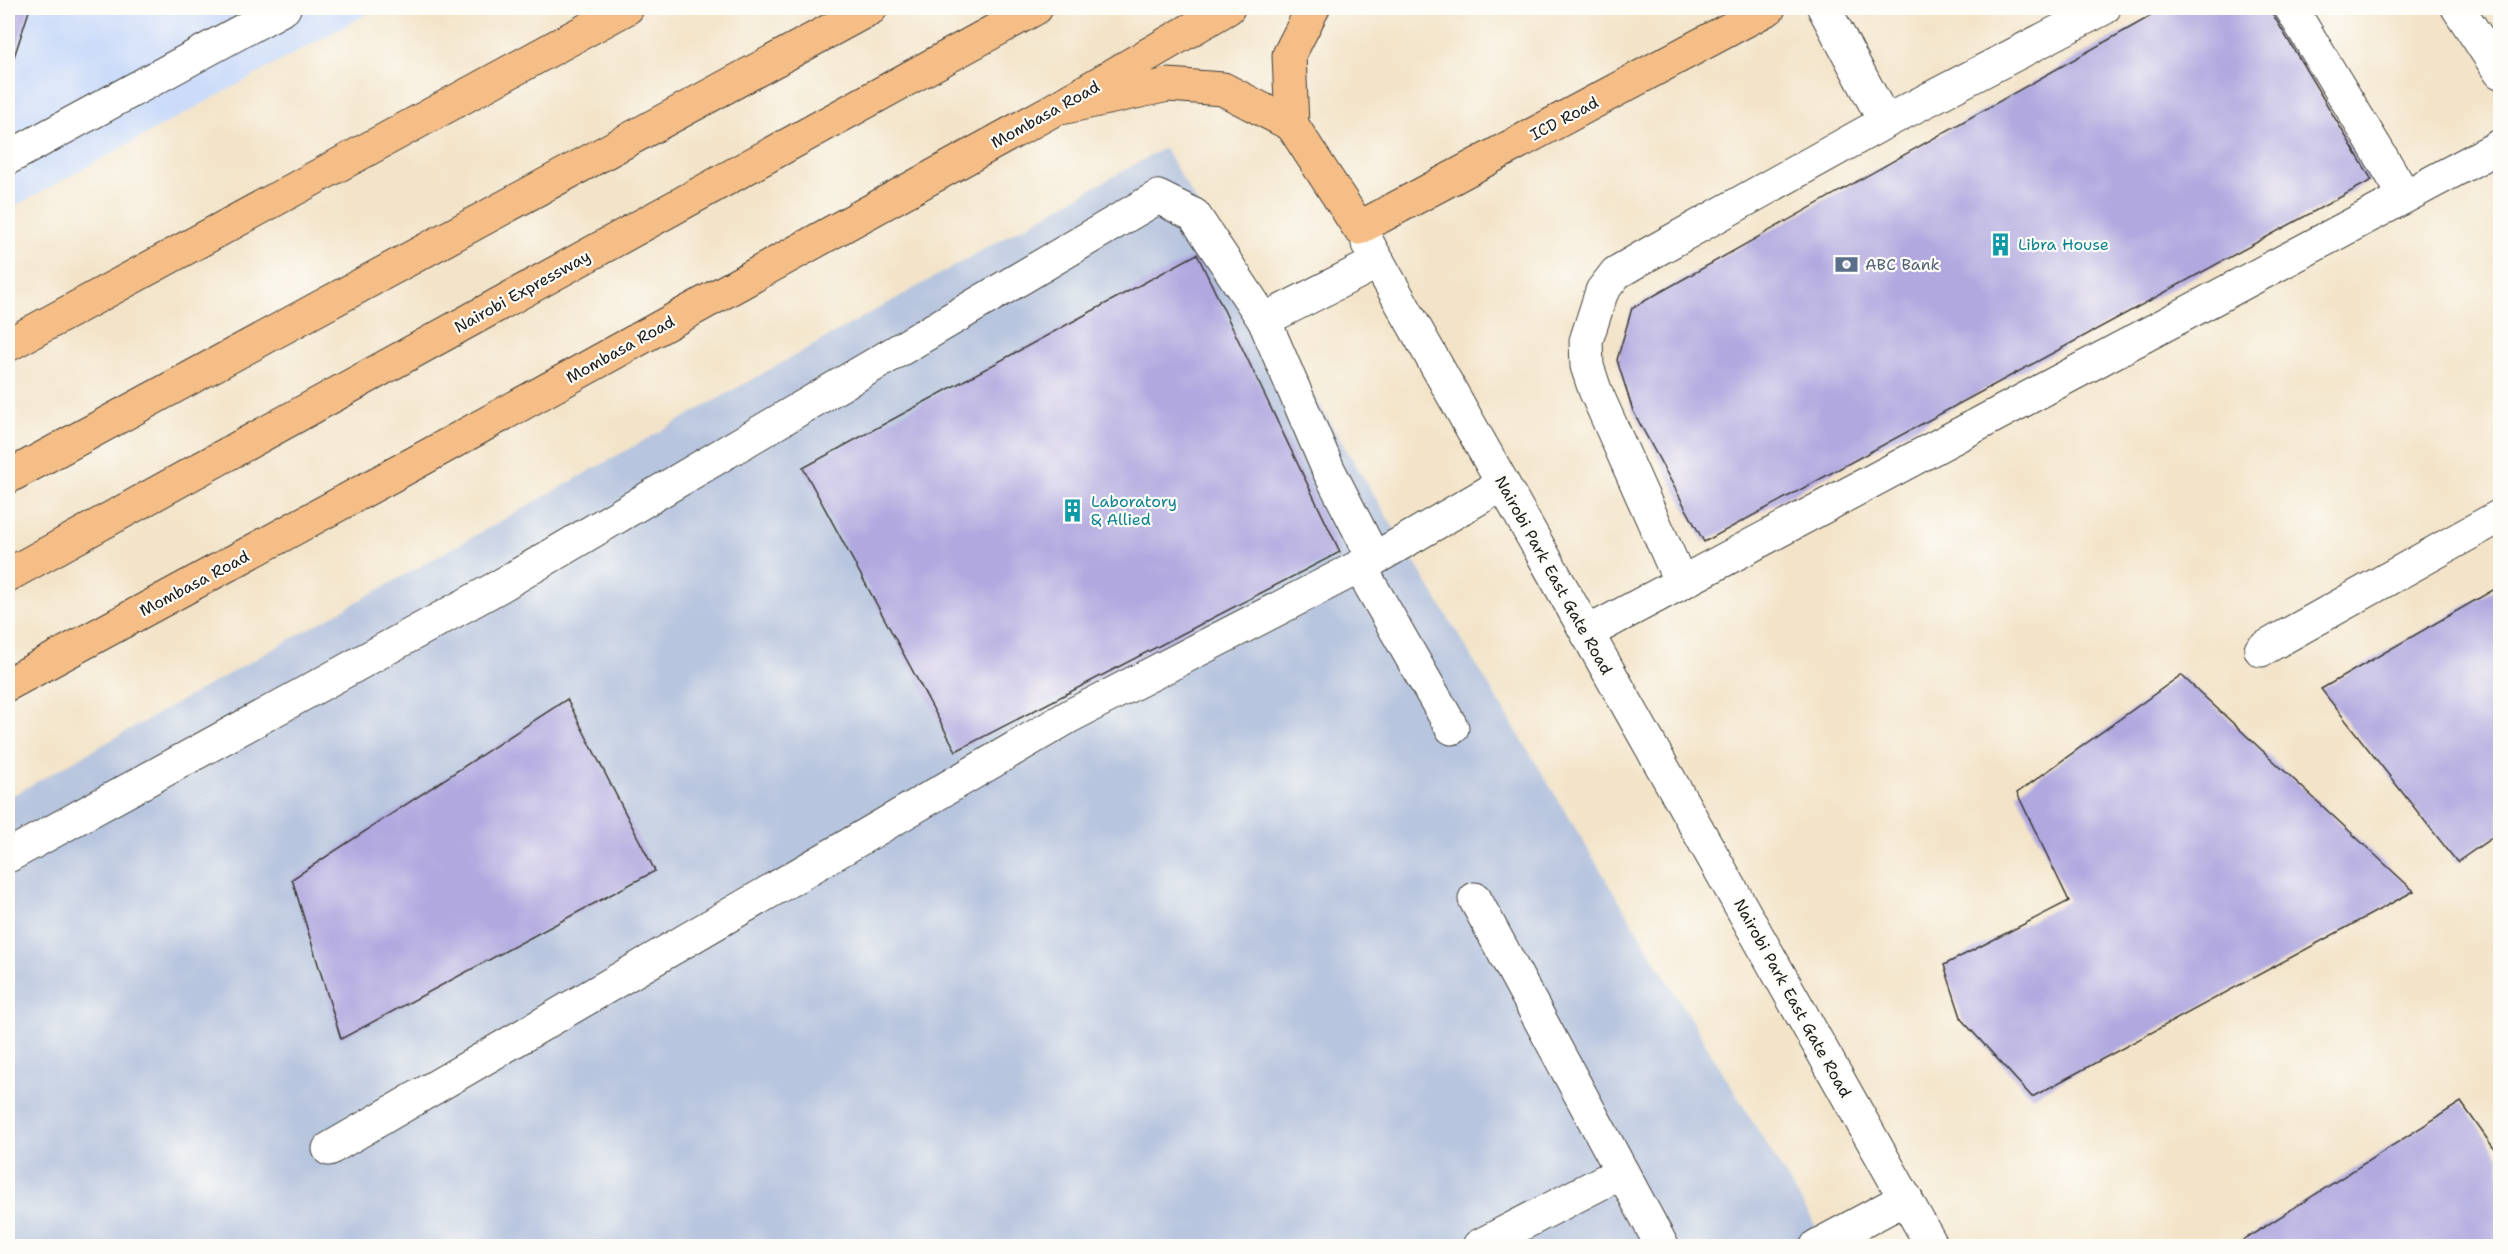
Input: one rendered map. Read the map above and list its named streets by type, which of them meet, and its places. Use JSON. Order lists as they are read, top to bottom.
{
  "streets": {
    "main road": [
      "Mombasa Road",
      "ICD Road",
      "Nairobi Expressway",
      "Nairobi Park East Gate Road"
    ]
  },
  "crossings": [
    ["Mombasa Road", "Nairobi Park East Gate Road"],
    ["ICD Road", "Nairobi Park East Gate Road"]
  ],
  "places": {
    "building": ["Libra House", "Laboratory & Allied"],
    "bank": ["ABC Bank"]
  }
}
